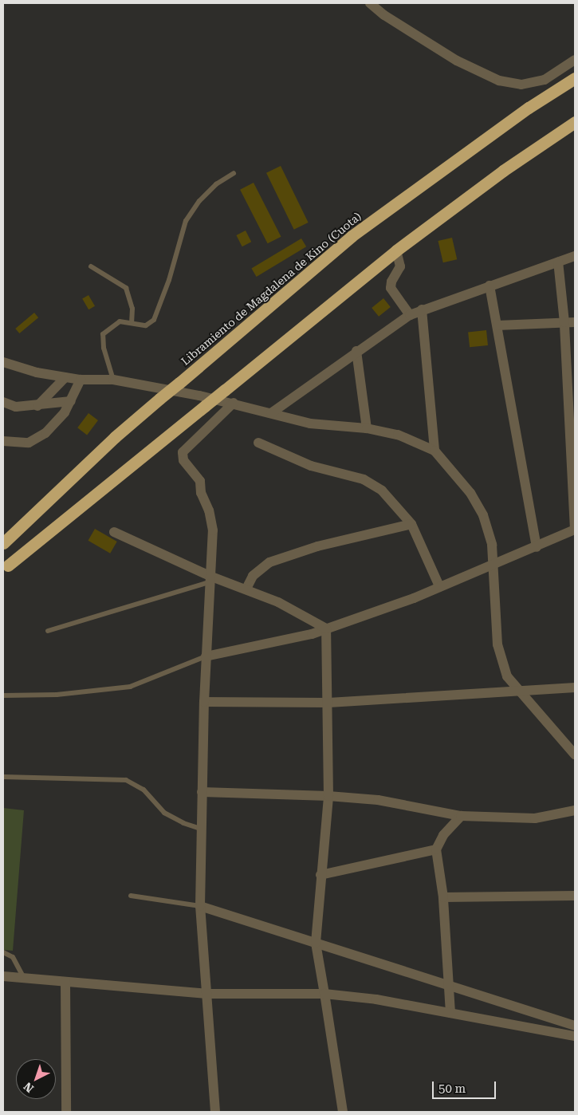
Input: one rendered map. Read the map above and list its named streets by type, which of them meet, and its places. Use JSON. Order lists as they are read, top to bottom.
{
  "streets": {
    "highway": ["Libramiento de Magdalena de Kino (Cuota)"]
  },
  "scale_bar": "50 m",
  "north": "bottom left"
}
